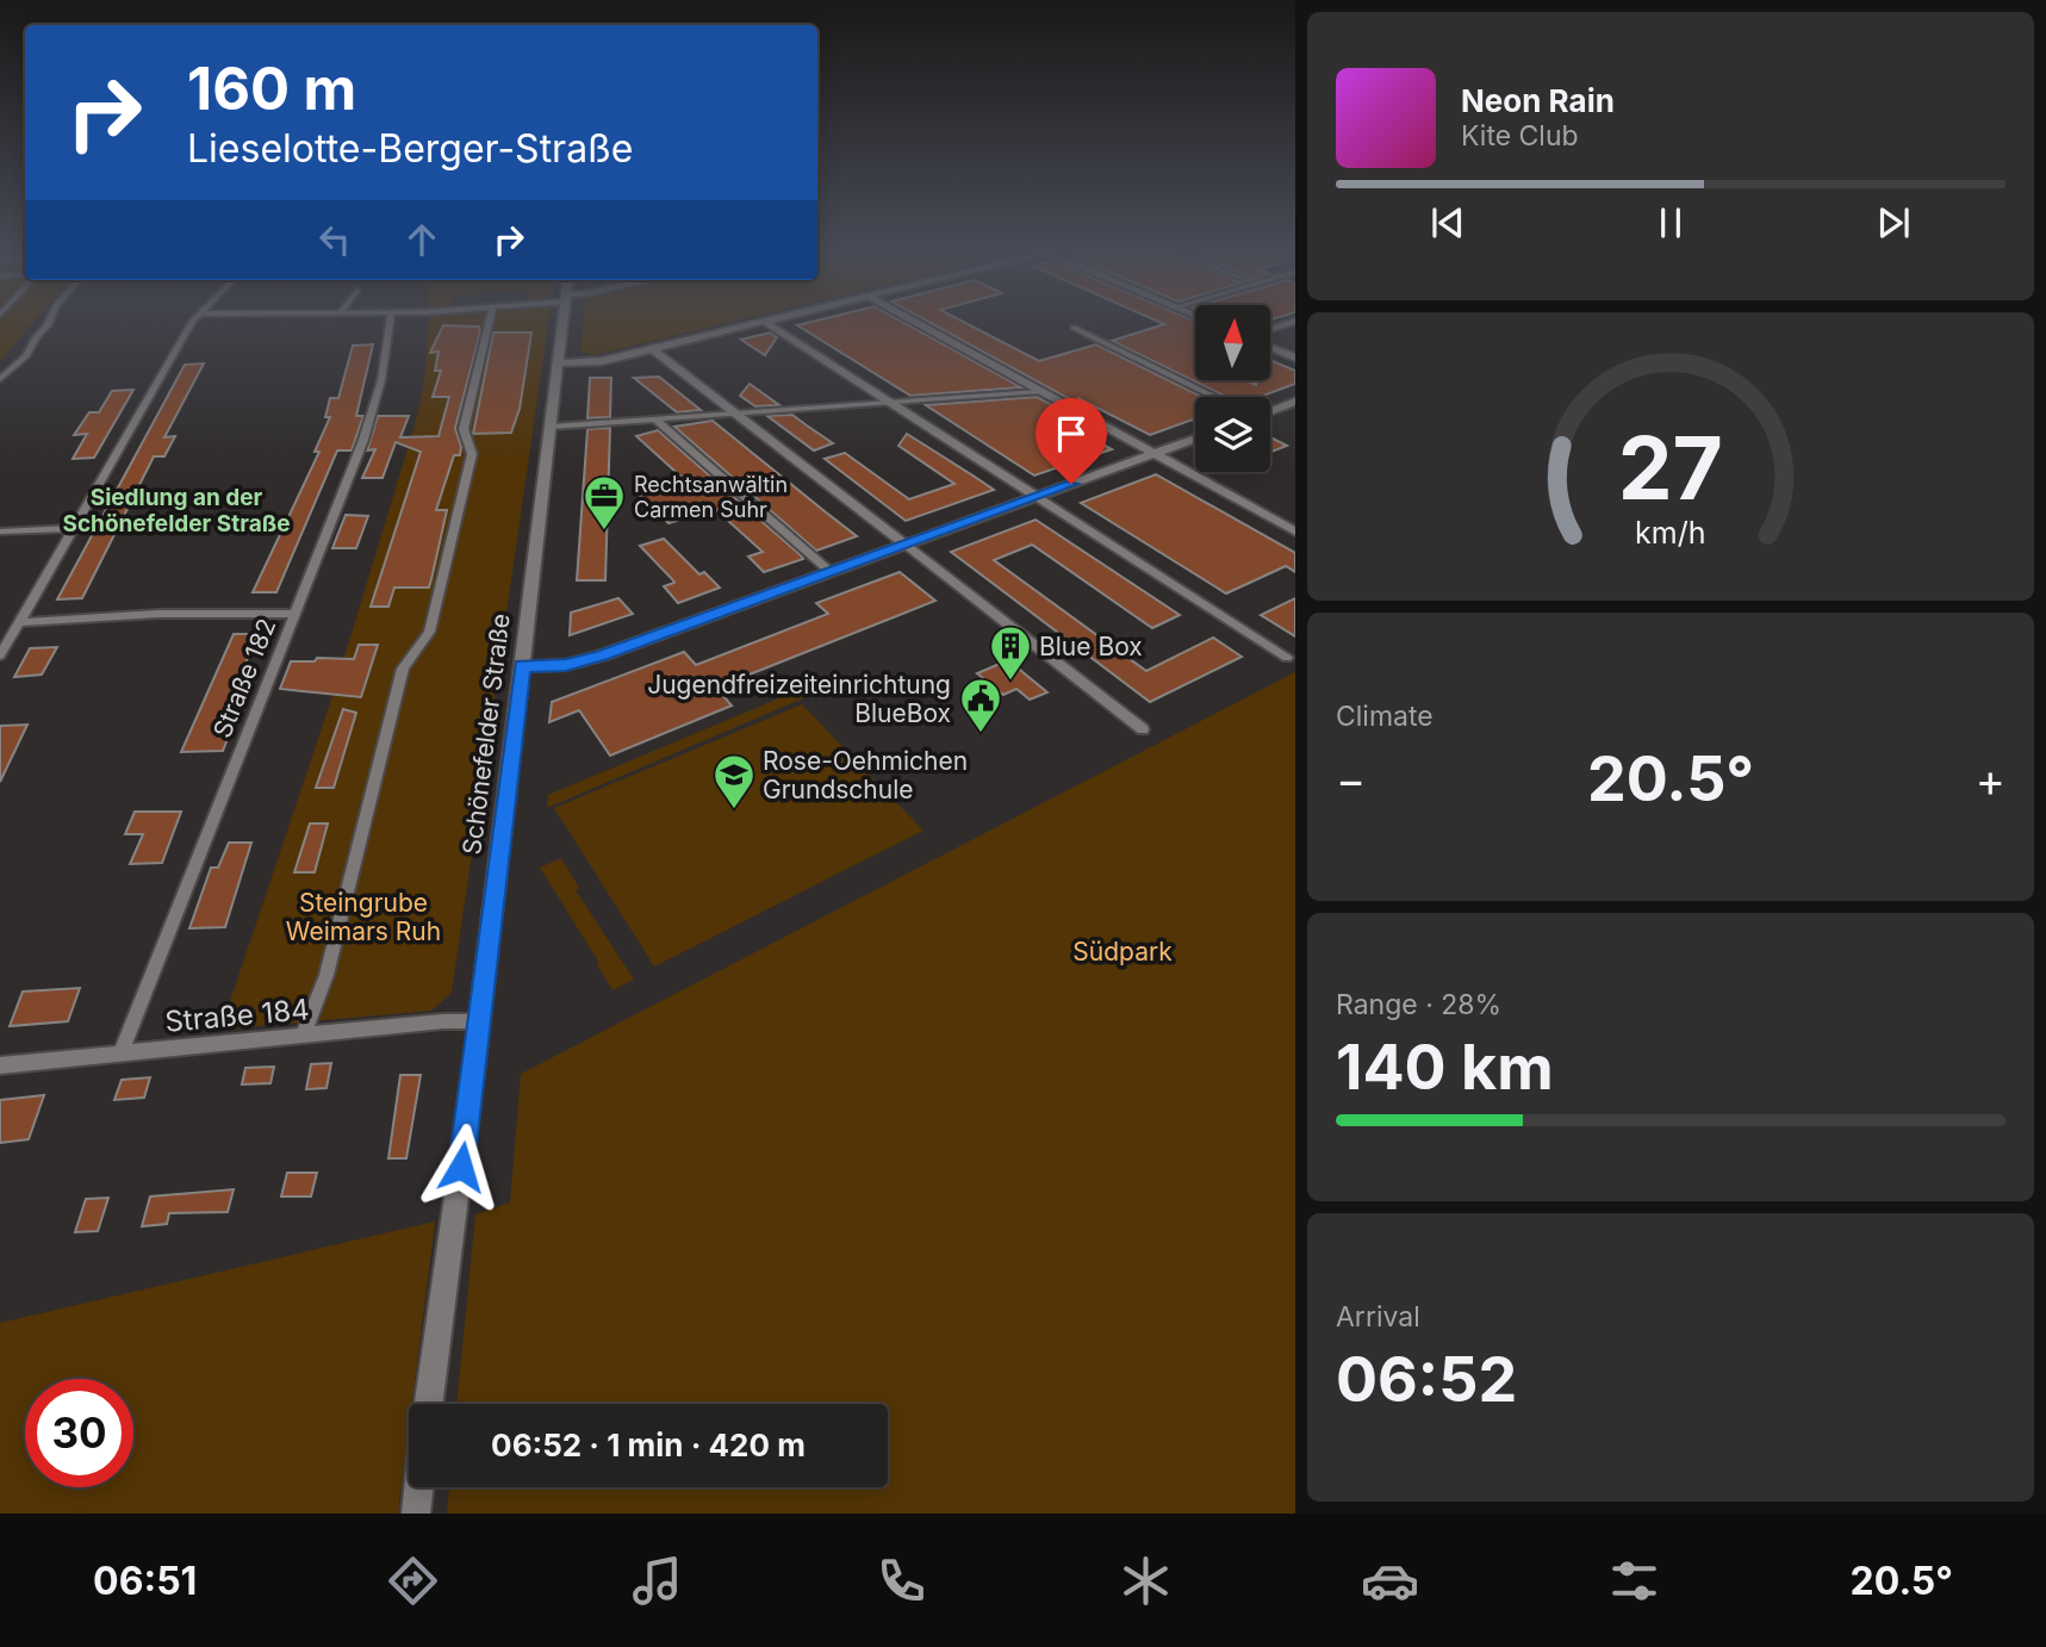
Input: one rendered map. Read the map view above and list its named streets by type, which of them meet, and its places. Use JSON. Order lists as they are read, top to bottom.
{
  "streets": {
    "street": ["Schönefelder Straße"],
    "lane": ["Straße 182", "Straße 184"]
  },
  "crossings": [
    ["Straße 182", "Straße 184"],
    ["Schönefelder Straße", "Straße 184"]
  ],
  "districts": ["Siedlung an der Schönefelder Straße"],
  "parks": ["Steingrube Weimars Ruh", "Südpark"],
  "places": {
    "office": ["Rechtsanwältin Carmen Suhr"],
    "building": ["Blue Box"],
    "public building": ["Jugendfreizeiteinrichtung BlueBox"],
    "school or university": ["Rose-Oehmichen Grundschule"]
  },
  "north": "top",
  "page": {
    "turn": ["160 m", "Lieselotte-Berger-Straße"],
    "song": ["Neon Rain", "Kite Club"],
    "tile": [
      "Climate",
      ["Range · 28%", "140 km"],
      ["Arrival", "06:52"]
    ],
    "heat": ["−", "20.5°", "+"],
    "limit": "30",
    "trip": "06:52 · 1 min · 420 m",
    "tabs": ["06:51", "20.5°"],
    "gauge": ["27", "km/h"]
  }
}
